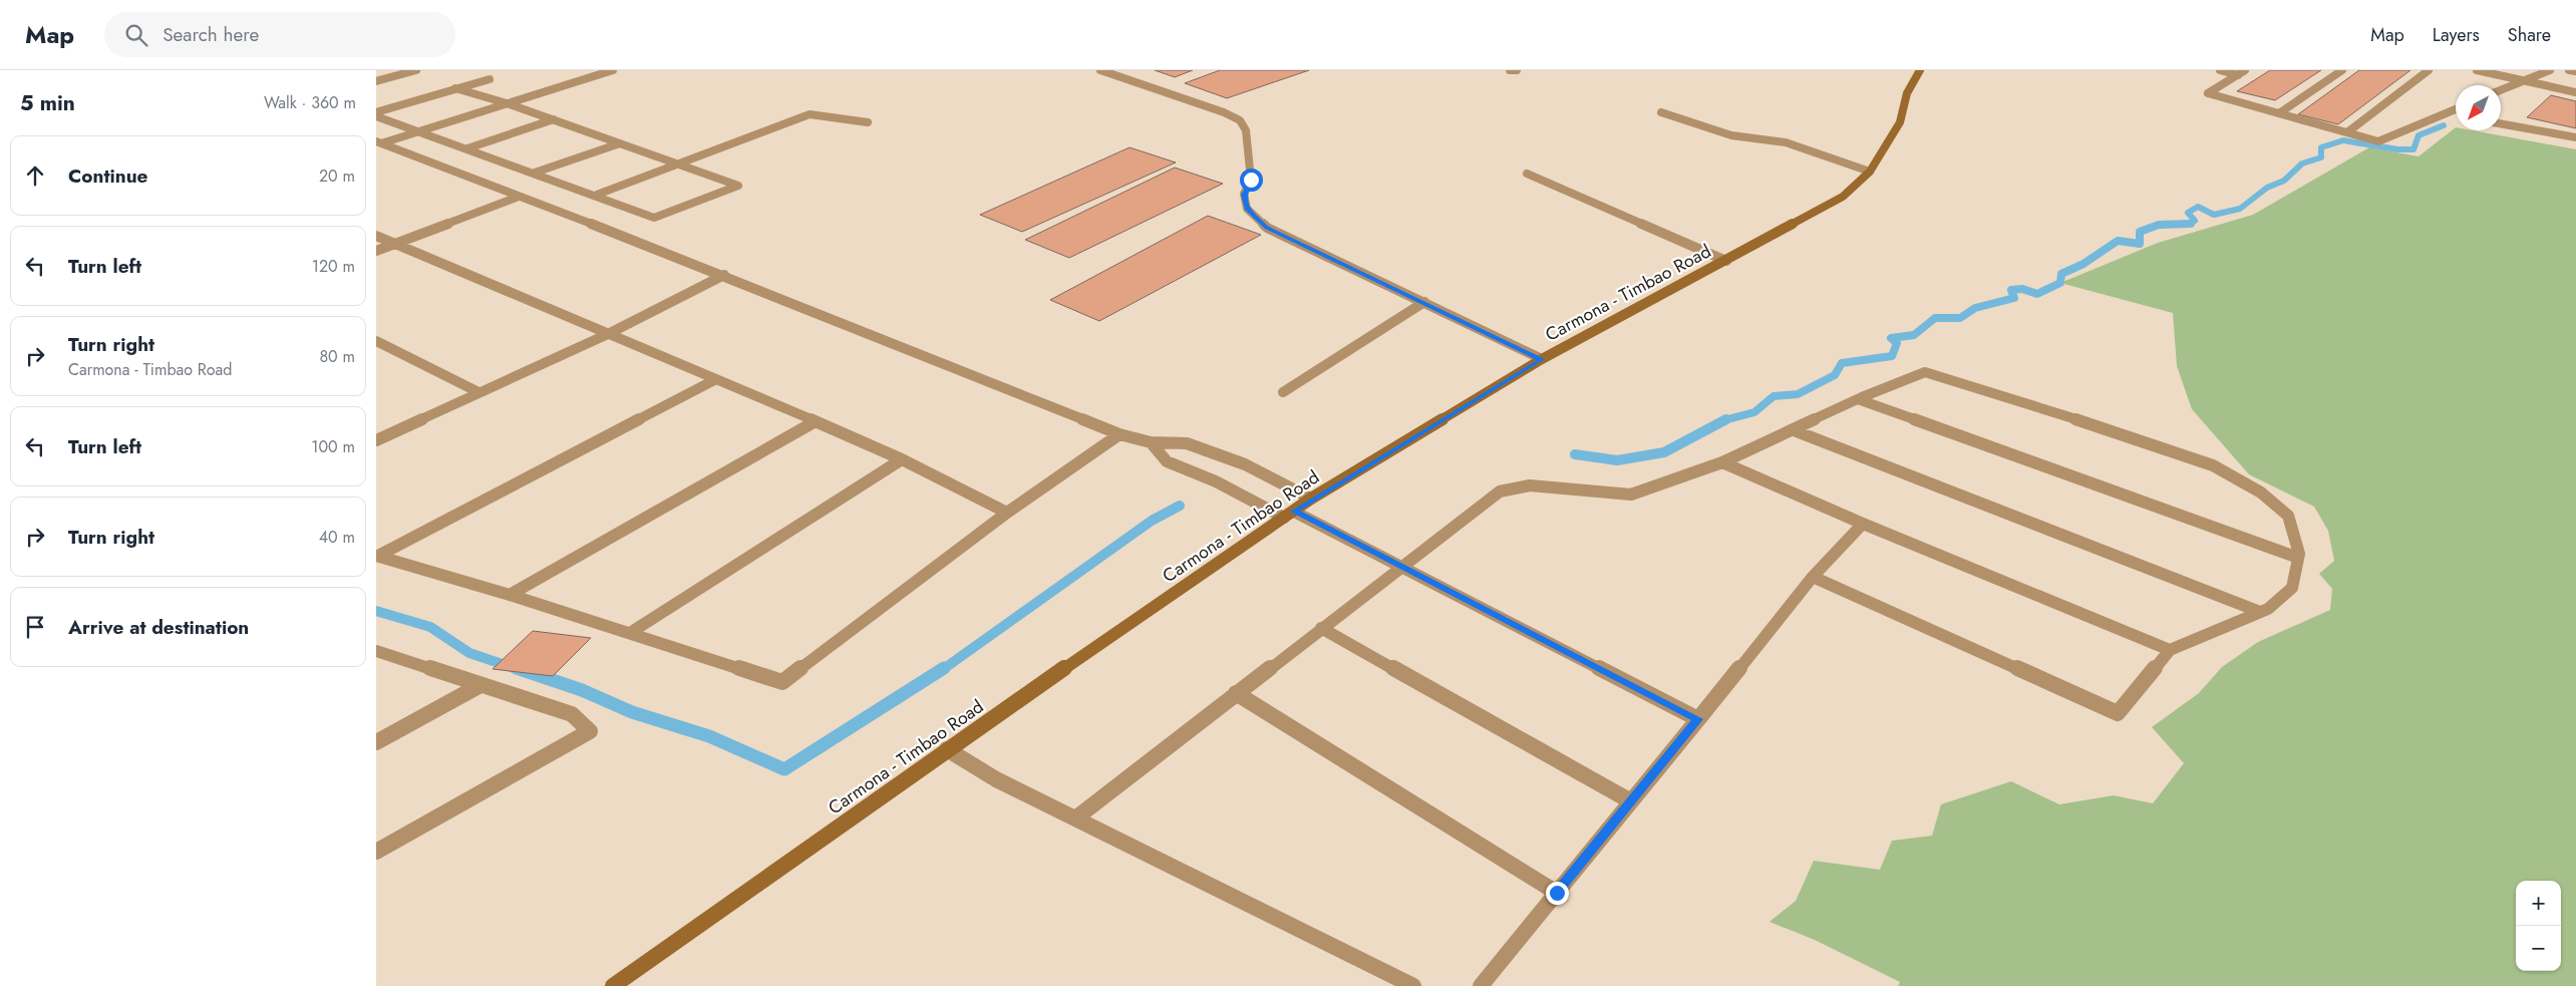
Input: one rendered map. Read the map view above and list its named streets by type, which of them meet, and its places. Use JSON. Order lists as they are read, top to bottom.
{
  "streets": {
    "main road": ["Carmona - Timbao Road"]
  },
  "north": "bottom left",
  "page": {
    "header": "Map",
    "search": "Search here",
    "nav": ["Map", "Layers", "Share"],
    "heading": ["5 min", "Walk · 360 m"],
    "list": [
      ["Continue", "20 m"],
      ["Turn left", "120 m"],
      ["Turn right", "Carmona - Timbao Road", "80 m"],
      ["Turn left", "100 m"],
      ["Turn right", "40 m"],
      "Arrive at destination"
    ],
    "map_buttons": ["+", "−"]
  }
}
